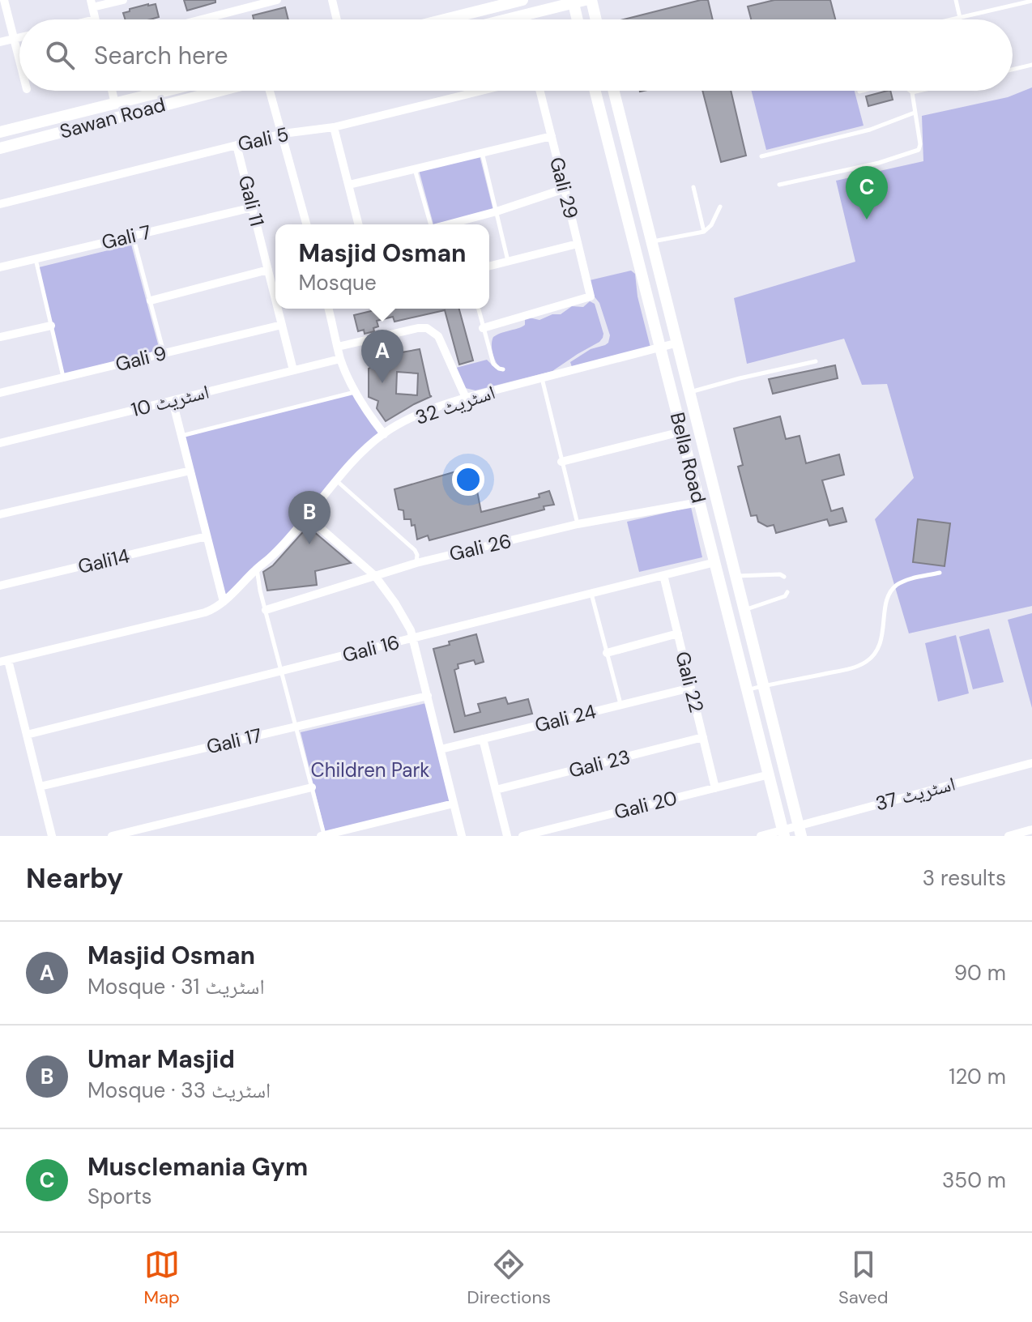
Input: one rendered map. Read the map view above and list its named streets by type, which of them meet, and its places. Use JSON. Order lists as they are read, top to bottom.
{
  "streets": {
    "street": [
      "Sawan Road",
      "Gali 5",
      "Gali 29",
      "Gali 11",
      "Gali 7",
      "Gali 9",
      "اسٹریٹ 10",
      "اسٹریٹ 32",
      "Bella Road",
      "Gali 26",
      "Gali14",
      "Gali 16",
      "Gali 22",
      "Gali 24",
      "Gali 17",
      "Gali 23",
      "اسٹریٹ 37",
      "Gali 20"
    ]
  },
  "crossings": [
    ["Gali 5", "Gali 11"],
    ["Gali 11", "Gali 7"],
    ["Gali 11", "Gali 9"],
    ["Gali 11", "اسٹریٹ 10"],
    ["اسٹریٹ 32", "Bella Road"],
    ["Bella Road", "Gali 26"],
    ["Bella Road", "Gali 16"],
    ["Bella Road", "اسٹریٹ 37"],
    ["Bella Road", "Gali 20"],
    ["Gali 16", "Gali 22"],
    ["Gali 22", "Gali 24"],
    ["Gali 22", "Gali 23"],
    ["Gali 22", "Gali 20"]
  ],
  "parks": ["Children Park"],
  "page": {
    "search": "Search here",
    "pins": ["C", "A", "B"],
    "popup": ["Masjid Osman", "Mosque"],
    "heading": ["Nearby", "3 results"],
    "list": [
      {
        "mark": "A",
        "name": "Masjid Osman",
        "note": "Mosque · اسٹریٹ 31",
        "value": "90 m"
      },
      {
        "mark": "B",
        "name": "Umar Masjid",
        "note": "Mosque · اسٹریٹ 33",
        "value": "120 m"
      },
      {
        "mark": "C",
        "name": "Musclemania Gym",
        "note": "Sports",
        "value": "350 m"
      }
    ],
    "nav": ["Map", "Directions", "Saved"]
  }
}
